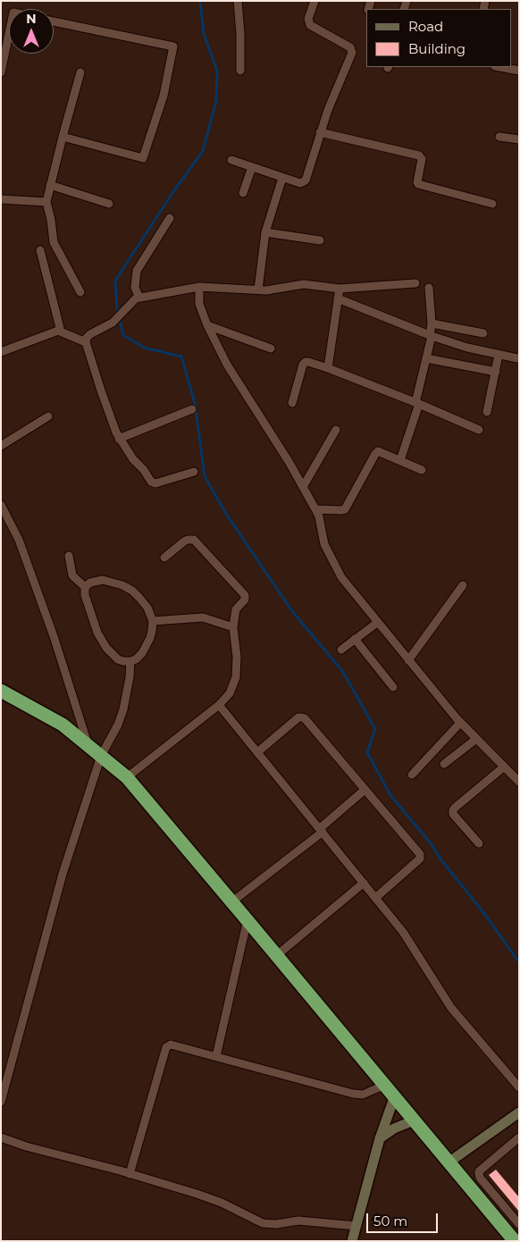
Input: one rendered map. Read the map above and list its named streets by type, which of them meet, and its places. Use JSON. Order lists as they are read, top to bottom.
{
  "legend": ["Road", "Building"],
  "scale_bar": "50 m",
  "north": "top"
}
